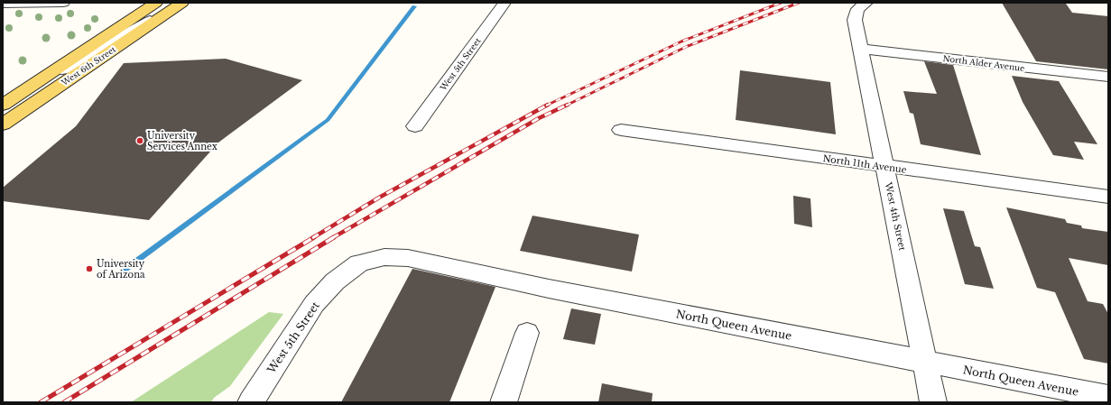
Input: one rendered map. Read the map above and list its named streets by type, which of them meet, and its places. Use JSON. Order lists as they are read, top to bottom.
{
  "streets": {
    "main road": ["West 6th Street"],
    "street": [
      "North Alder Avenue",
      "West 5th Street",
      "North 11th Avenue",
      "West 4th Street",
      "North Queen Avenue"
    ]
  },
  "crossings": [
    ["North Alder Avenue", "West 4th Street"],
    ["West 5th Street", "North Queen Avenue"],
    ["North 11th Avenue", "West 4th Street"],
    ["West 4th Street", "North Queen Avenue"]
  ],
  "places": ["University Services Annex", "University of Arizona"]
}
